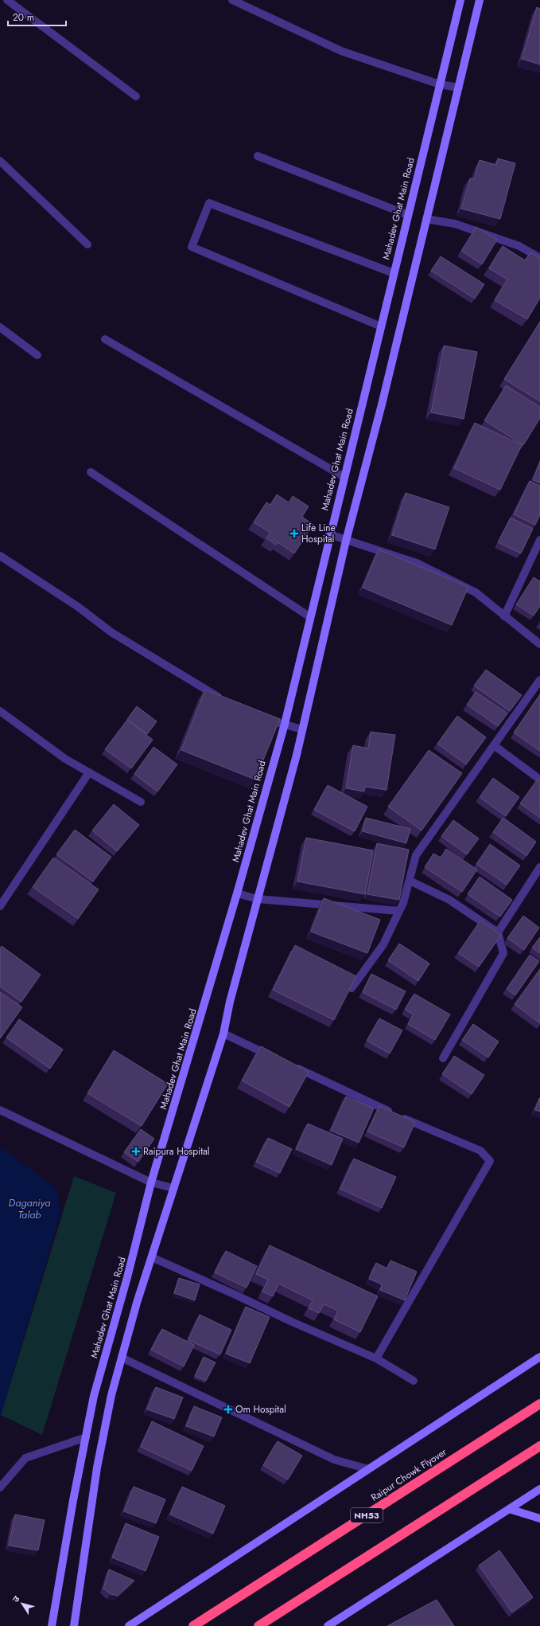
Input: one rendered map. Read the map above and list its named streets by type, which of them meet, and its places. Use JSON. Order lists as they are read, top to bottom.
{
  "streets": {
    "highway": ["Raipur Chowk Flyover", "NH53"],
    "street": ["Mahadev Ghat Main Road"]
  },
  "water": ["Daganiya Talab"],
  "places": {
    "health": ["Life Line Hospital", "Raipura Hospital", "Om Hospital"]
  },
  "scale_bar": "20 m",
  "north": "top left"
}
